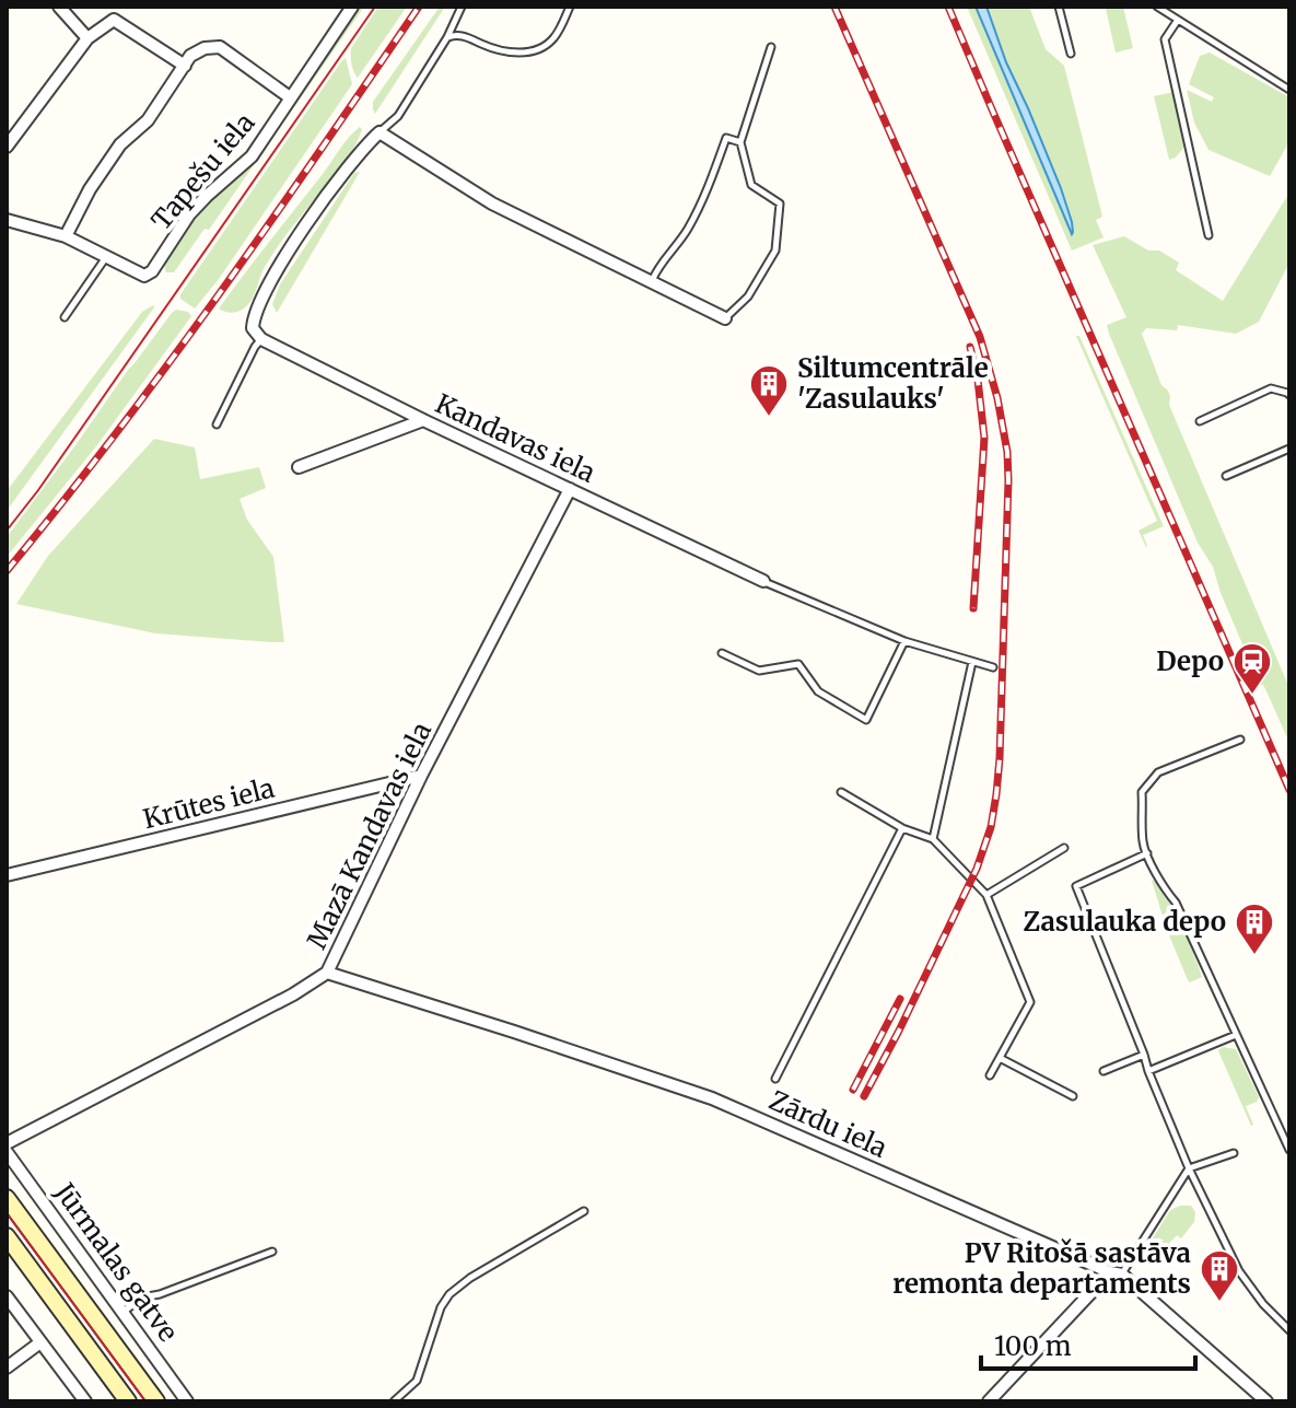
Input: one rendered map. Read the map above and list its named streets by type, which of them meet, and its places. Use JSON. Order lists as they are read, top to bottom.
{
  "streets": {
    "main road": ["Jūrmalas gatve"],
    "street": [
      "Tapešu iela",
      "Kandavas iela",
      "Krūtes iela",
      "Mazā Kandavas iela",
      "Zārdu iela"
    ]
  },
  "crossings": [
    ["Kandavas iela", "Mazā Kandavas iela"],
    ["Krūtes iela", "Mazā Kandavas iela"],
    ["Mazā Kandavas iela", "Zārdu iela"]
  ],
  "places": {
    "building": ["Siltumcentrāle 'Zasulauks'", "Zasulauka depo", "PV Ritošā sastāva remonta departaments"],
    "station": ["Depo"]
  },
  "scale_bar": "100 m"
}
